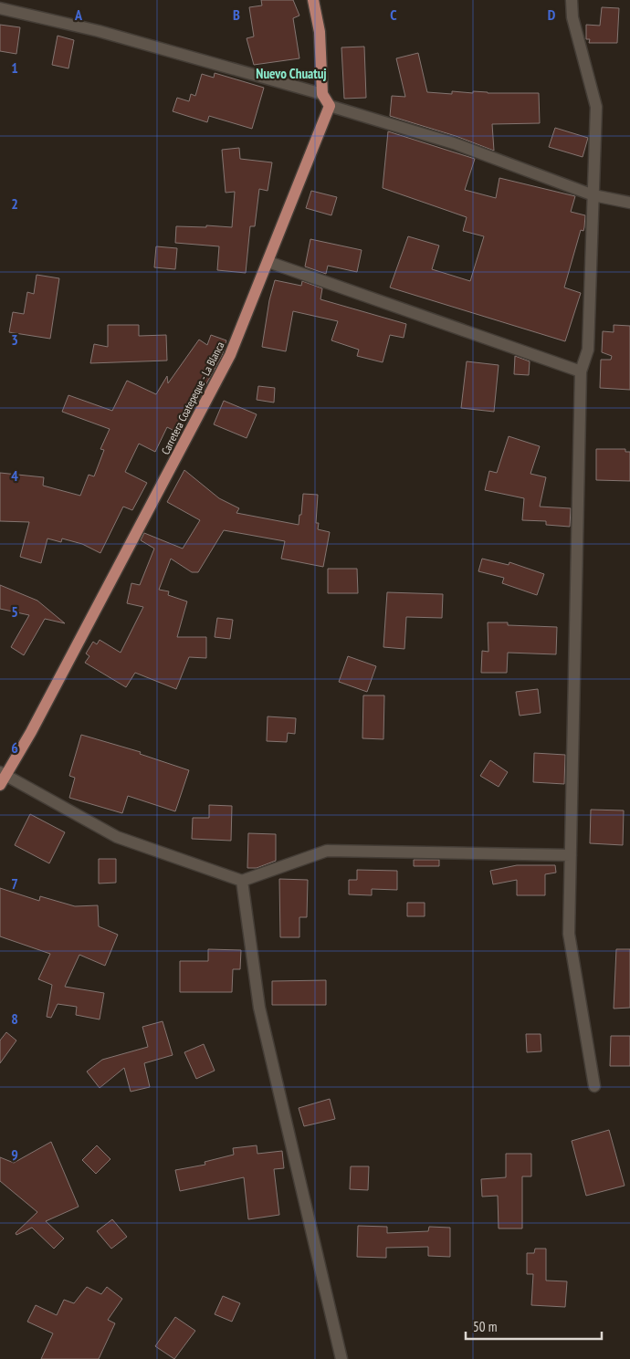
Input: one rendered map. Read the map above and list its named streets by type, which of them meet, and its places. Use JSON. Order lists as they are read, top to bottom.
{
  "streets": {
    "main road": ["Carretera Coatepeque - La Blanca"]
  },
  "districts": ["Nuevo Chuatuj"],
  "scale_bar": "50 m",
  "grid": {
    "columns": [
      "A",
      "B",
      "C",
      "D"
    ],
    "rows": [
      "1",
      "2",
      "3",
      "4",
      "5",
      "6",
      "7",
      "8",
      "9"
    ]
  }
}
